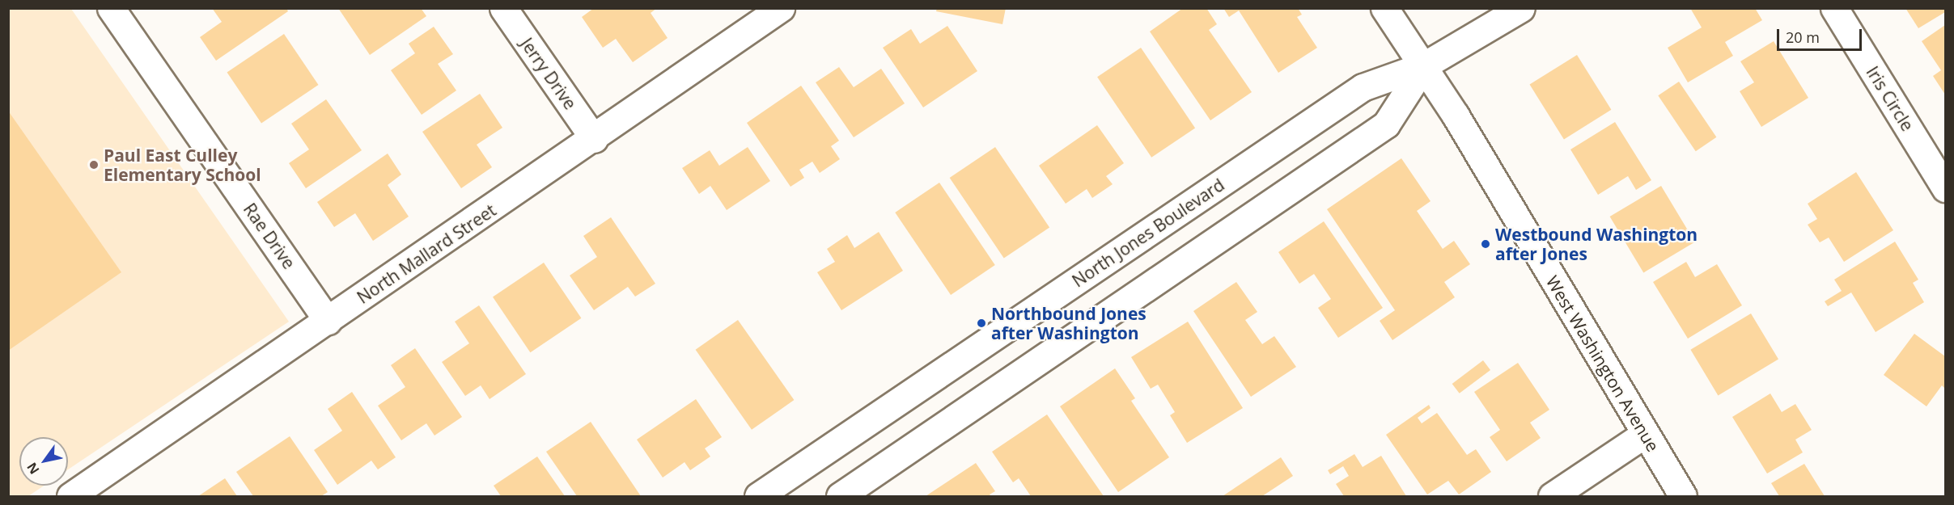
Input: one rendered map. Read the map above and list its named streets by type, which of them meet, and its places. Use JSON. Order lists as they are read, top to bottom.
{
  "streets": {
    "main road": [
      "Jerry Drive",
      "Iris Circle",
      "North Jones Boulevard",
      "Rae Drive",
      "North Mallard Street",
      "West Washington Avenue"
    ]
  },
  "crossings": [
    ["Jerry Drive", "North Mallard Street"],
    ["North Jones Boulevard", "West Washington Avenue"],
    ["Rae Drive", "North Mallard Street"]
  ],
  "places": ["Paul East Culley Elementary School", "Westbound Washington after Jones", "Northbound Jones after Washington"],
  "scale_bar": "20 m",
  "north": "bottom left"
}
